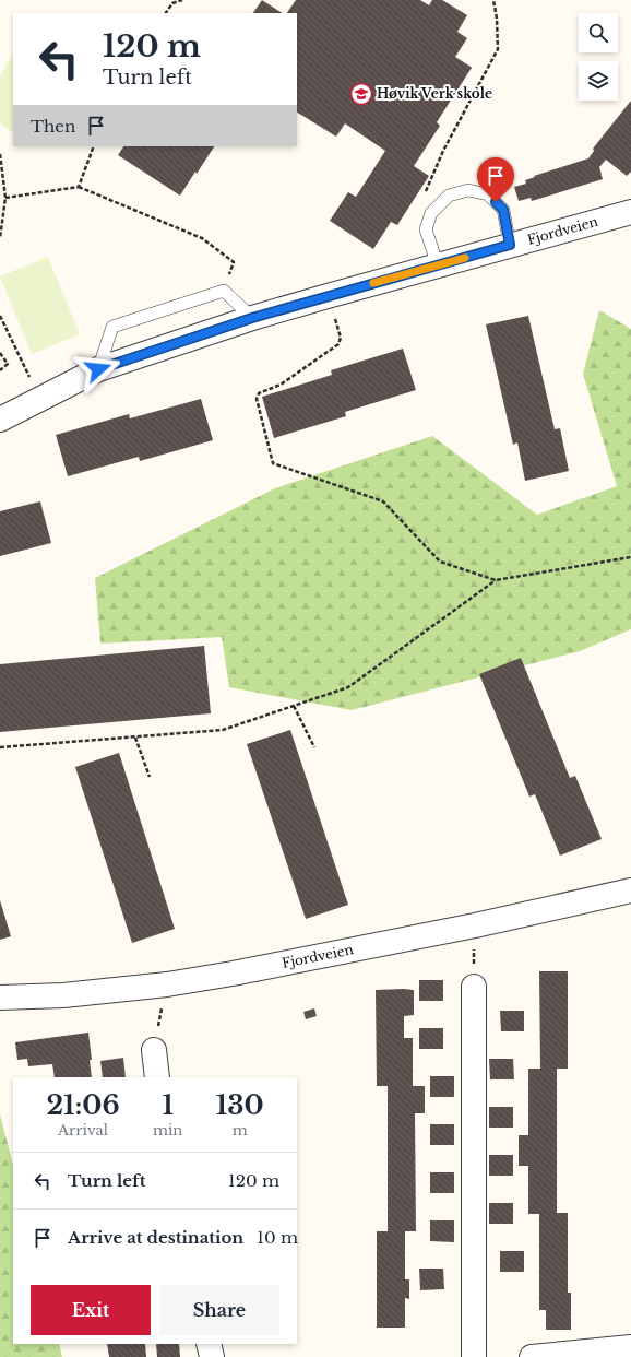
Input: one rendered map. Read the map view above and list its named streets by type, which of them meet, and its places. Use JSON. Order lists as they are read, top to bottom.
{
  "streets": {
    "street": ["Fjordveien"]
  },
  "places": {
    "school or university": ["Høvik Verk skole"]
  },
  "page": {
    "turn": ["120 m", "Turn left"],
    "then": "Then",
    "eta": [
      "21:06",
      "Arrival",
      "1",
      "min",
      "130",
      "m"
    ],
    "list": [
      {
        "name": "Turn left",
        "value": "120 m"
      },
      {
        "name": "Arrive at destination",
        "value": "10 m"
      }
    ],
    "buttons": ["Exit", "Share"]
  }
}
